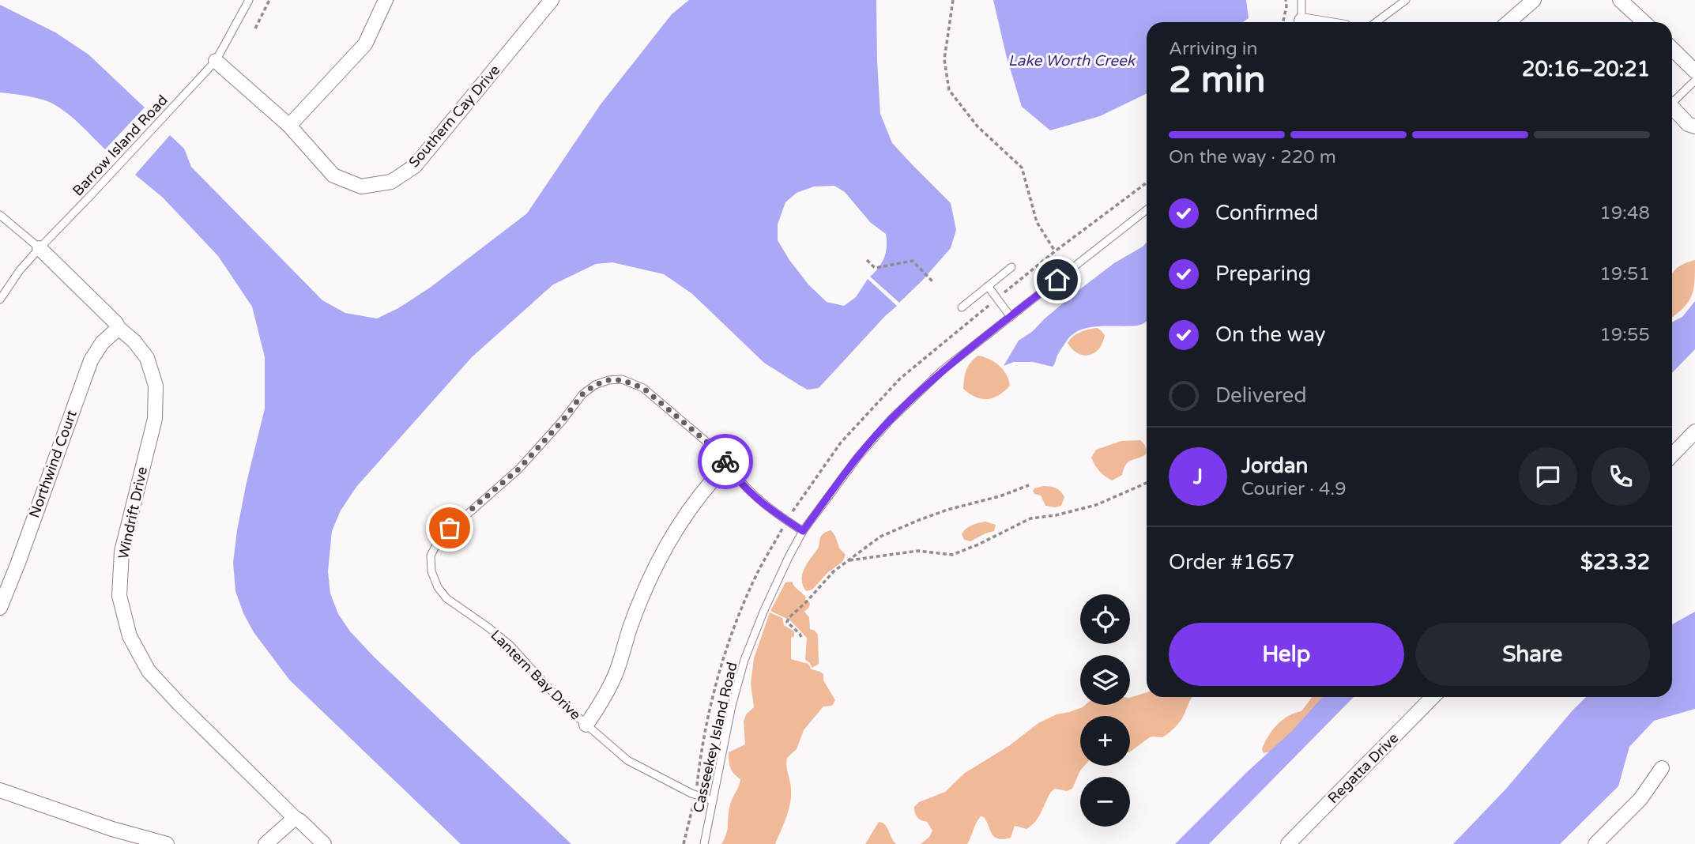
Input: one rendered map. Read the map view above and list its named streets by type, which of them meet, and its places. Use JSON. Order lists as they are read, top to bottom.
{
  "streets": {
    "street": [
      "Southern Cay Drive",
      "Northwind Court",
      "Windrift Drive",
      "Lantern Bay Drive",
      "Regatta Drive"
    ],
    "lane": ["Barrow Island Road", "Casseekey Island Road"]
  },
  "crossings": [
    ["Southern Cay Drive", "Barrow Island Road"],
    ["Barrow Island Road", "Windrift Drive"],
    ["Northwind Court", "Windrift Drive"],
    ["Lantern Bay Drive", "Casseekey Island Road"]
  ],
  "water": ["Lake Worth Creek"],
  "page": {
    "heading": ["2 min", "Arriving in", "20:16–20:21"],
    "panel": [
      "Jordan",
      "Courier · 4.9",
      "Order #1657",
      "$23.32"
    ],
    "bar": "On the way · 220 m",
    "list": [
      ["Confirmed", "19:48"],
      ["Preparing", "19:51"],
      ["On the way", "19:55"],
      "Delivered"
    ],
    "round": "J",
    "map_buttons": ["+", "−"],
    "buttons": ["Help", "Share"]
  }
}
